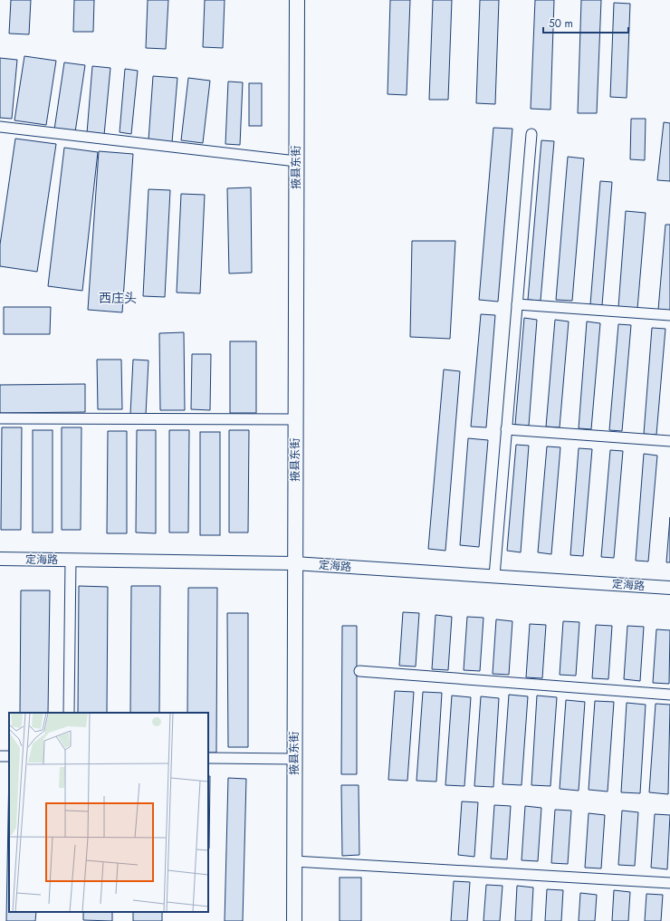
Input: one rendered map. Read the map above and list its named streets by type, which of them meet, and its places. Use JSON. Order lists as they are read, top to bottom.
{
  "streets": {
    "main road": ["掖县东街"],
    "street": ["定海路"]
  },
  "crossings": [
    ["掖县东街", "定海路"]
  ],
  "districts": ["西庄头"],
  "scale_bar": "50 m"
}
